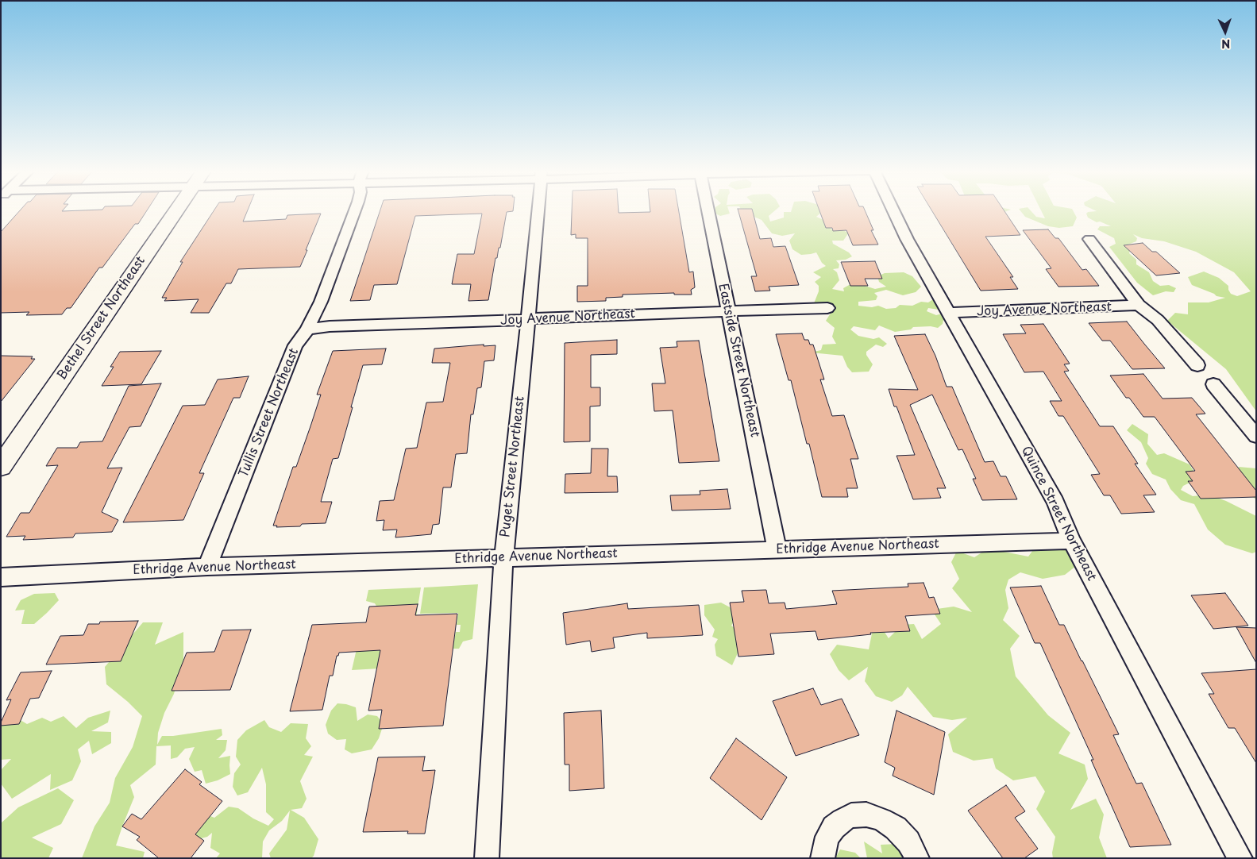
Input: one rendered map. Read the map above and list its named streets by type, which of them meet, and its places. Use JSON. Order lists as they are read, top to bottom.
{
  "streets": {
    "street": [
      "Joy Avenue Northeast",
      "Bethel Street Northeast",
      "Eastside Street Northeast",
      "Tullis Street Northeast",
      "Puget Street Northeast",
      "Quince Street Northeast",
      "Ethridge Avenue Northeast"
    ]
  },
  "crossings": [
    ["Joy Avenue Northeast", "Eastside Street Northeast"],
    ["Joy Avenue Northeast", "Tullis Street Northeast"],
    ["Joy Avenue Northeast", "Puget Street Northeast"],
    ["Joy Avenue Northeast", "Quince Street Northeast"],
    ["Eastside Street Northeast", "Ethridge Avenue Northeast"],
    ["Tullis Street Northeast", "Ethridge Avenue Northeast"],
    ["Puget Street Northeast", "Ethridge Avenue Northeast"],
    ["Quince Street Northeast", "Ethridge Avenue Northeast"]
  ],
  "north": "bottom"
}
